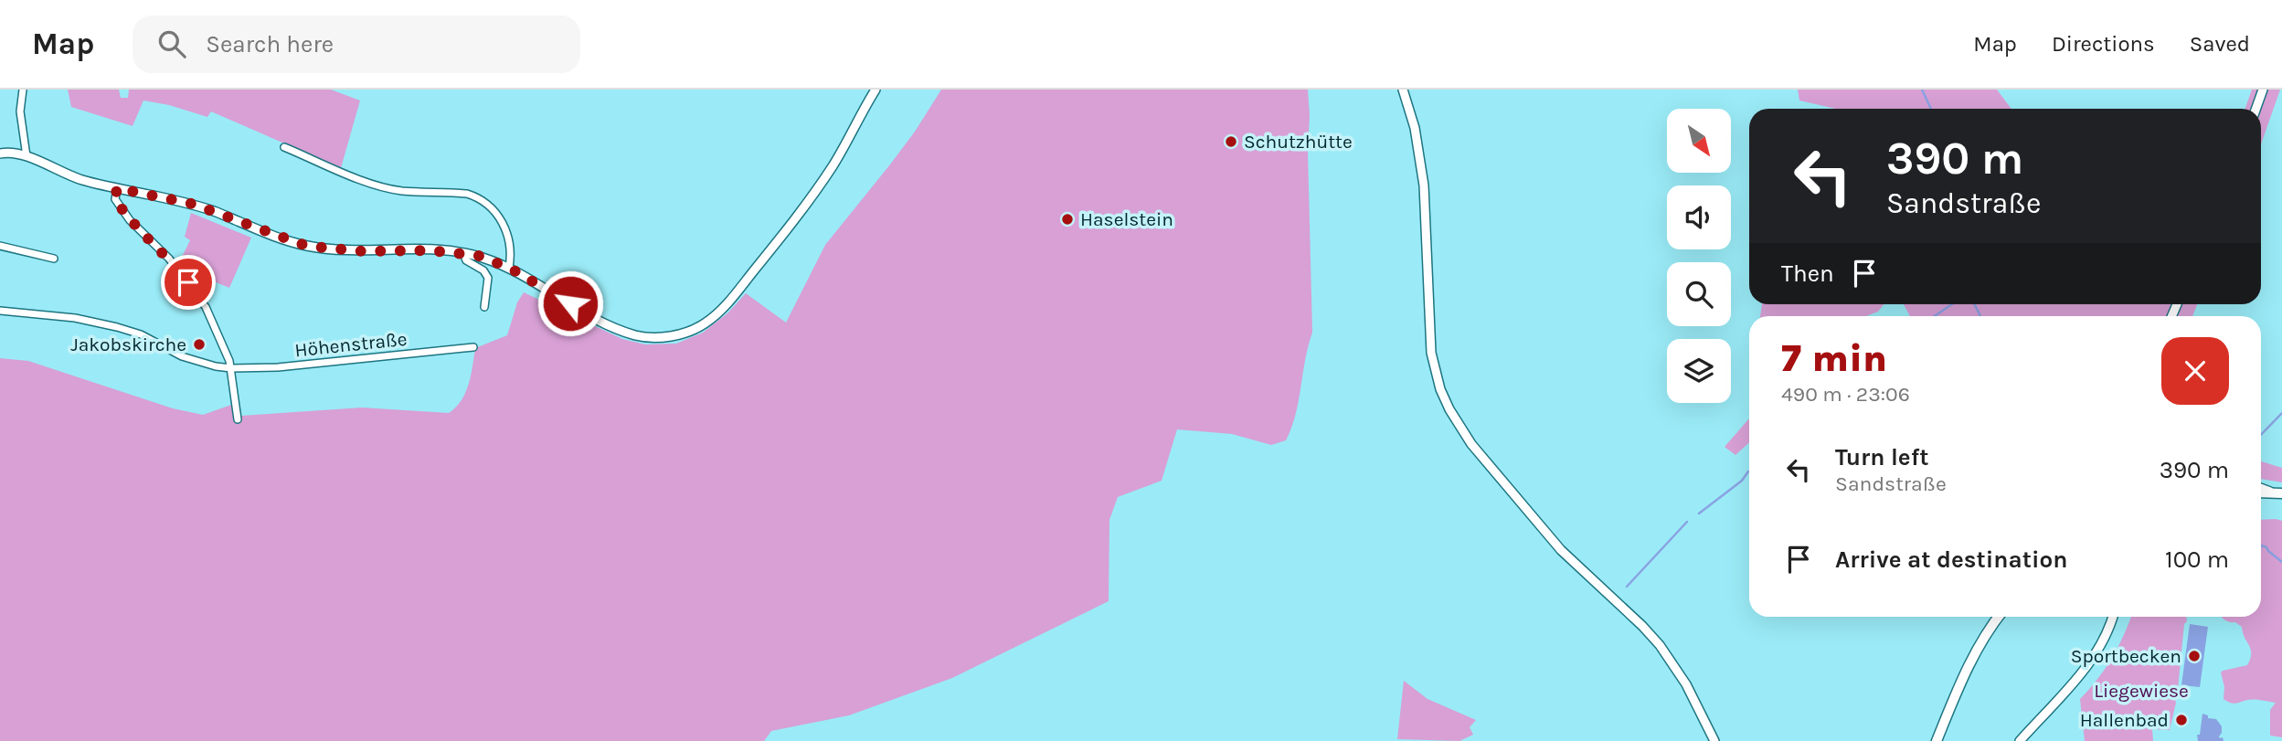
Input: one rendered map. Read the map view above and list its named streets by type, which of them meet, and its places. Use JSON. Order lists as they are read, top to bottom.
{
  "streets": {
    "street": ["Höhenstraße"]
  },
  "parks": ["Liegewiese"],
  "places": [
    "Schutzhütte",
    "Haselstein",
    "Jakobskirche",
    "Sportbecken",
    "Hallenbad"
  ],
  "north": "bottom right",
  "page": {
    "header": "Map",
    "search": "Search here",
    "nav": ["Map", "Directions", "Saved"],
    "turn": ["390 m", "Sandstraße"],
    "then": "Then",
    "heading": ["7 min", "490 m · 23:06"],
    "list": [
      {
        "name": "Turn left",
        "note": "Sandstraße",
        "value": "390 m"
      },
      {
        "name": "Arrive at destination",
        "value": "100 m"
      }
    ]
  }
}
